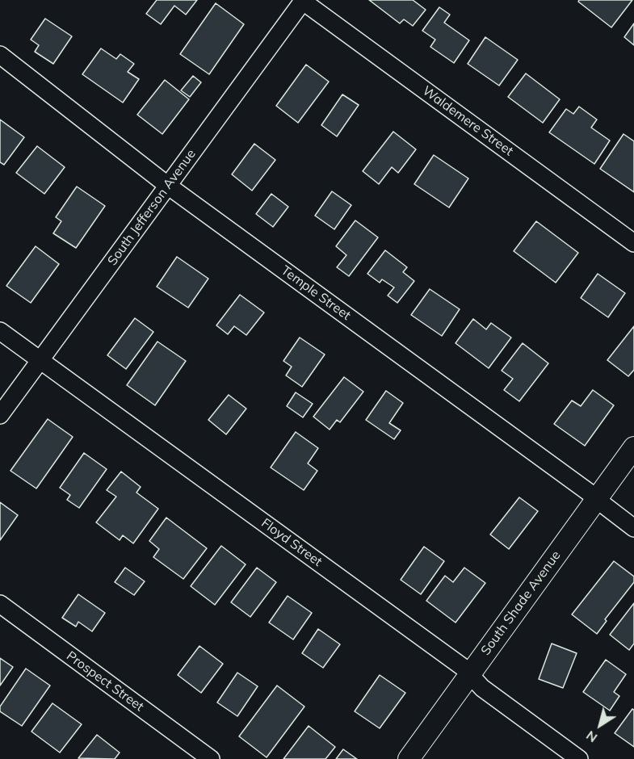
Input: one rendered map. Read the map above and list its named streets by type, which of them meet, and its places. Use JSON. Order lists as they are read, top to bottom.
{
  "streets": {
    "street": [
      "Waldemere Street",
      "South Jefferson Avenue",
      "Temple Street",
      "Floyd Street",
      "South Shade Avenue",
      "Prospect Street"
    ]
  },
  "crossings": [
    ["Waldemere Street", "South Jefferson Avenue"],
    ["South Jefferson Avenue", "Temple Street"],
    ["South Jefferson Avenue", "Floyd Street"],
    ["Temple Street", "South Shade Avenue"],
    ["Floyd Street", "South Shade Avenue"]
  ],
  "north": "bottom left"
}
